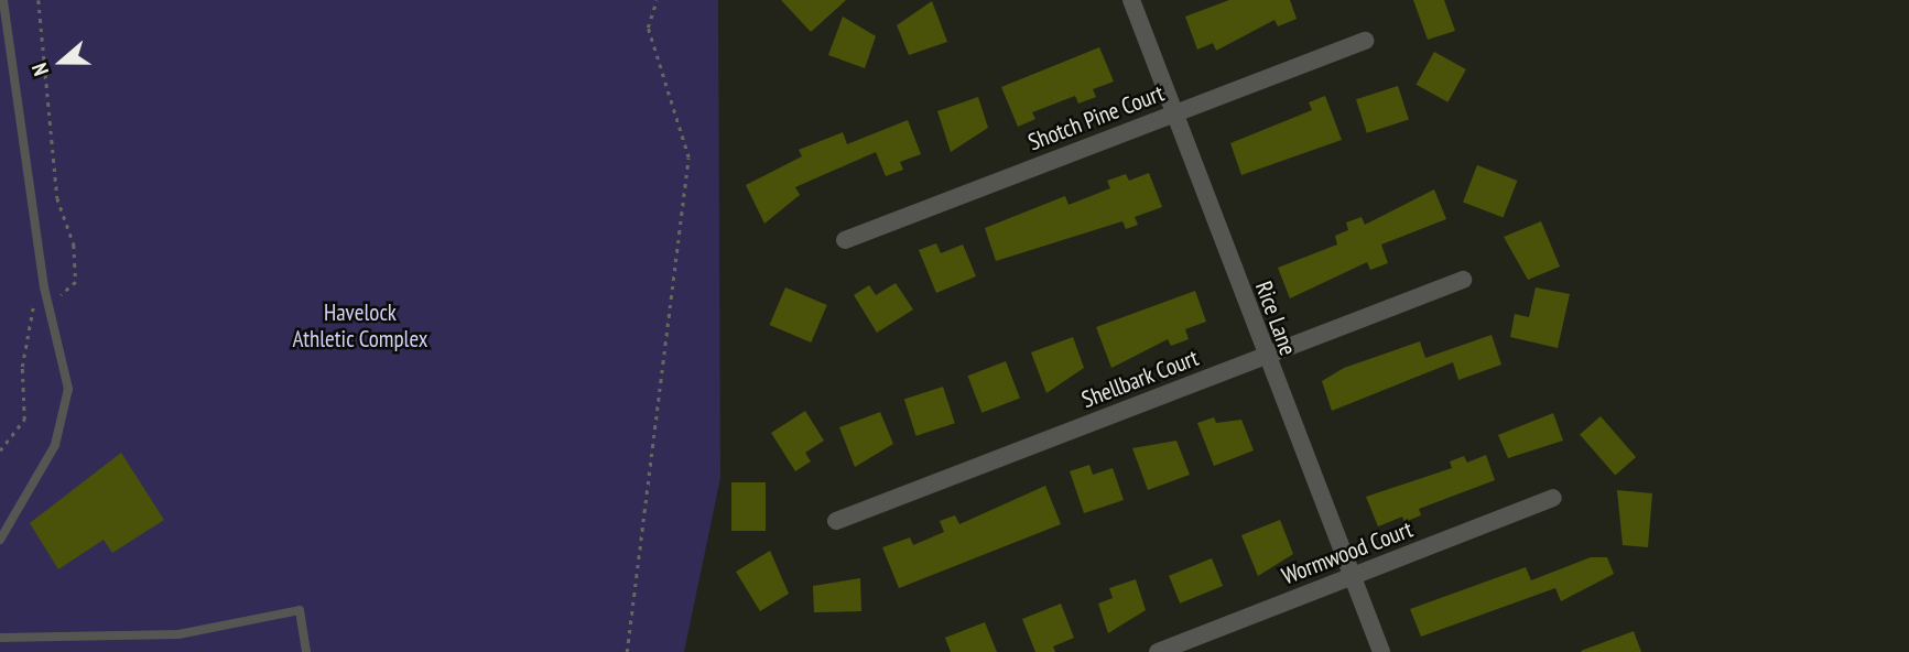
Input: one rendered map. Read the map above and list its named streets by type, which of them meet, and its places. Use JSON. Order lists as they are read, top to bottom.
{
  "streets": {
    "street": [
      "Shotch Pine Court",
      "Rice Lane",
      "Shellbark Court",
      "Wormwood Court"
    ]
  },
  "crossings": [
    ["Shotch Pine Court", "Rice Lane"],
    ["Rice Lane", "Shellbark Court"],
    ["Rice Lane", "Wormwood Court"]
  ],
  "parks": ["Havelock Athletic Complex"],
  "north": "left"
}
